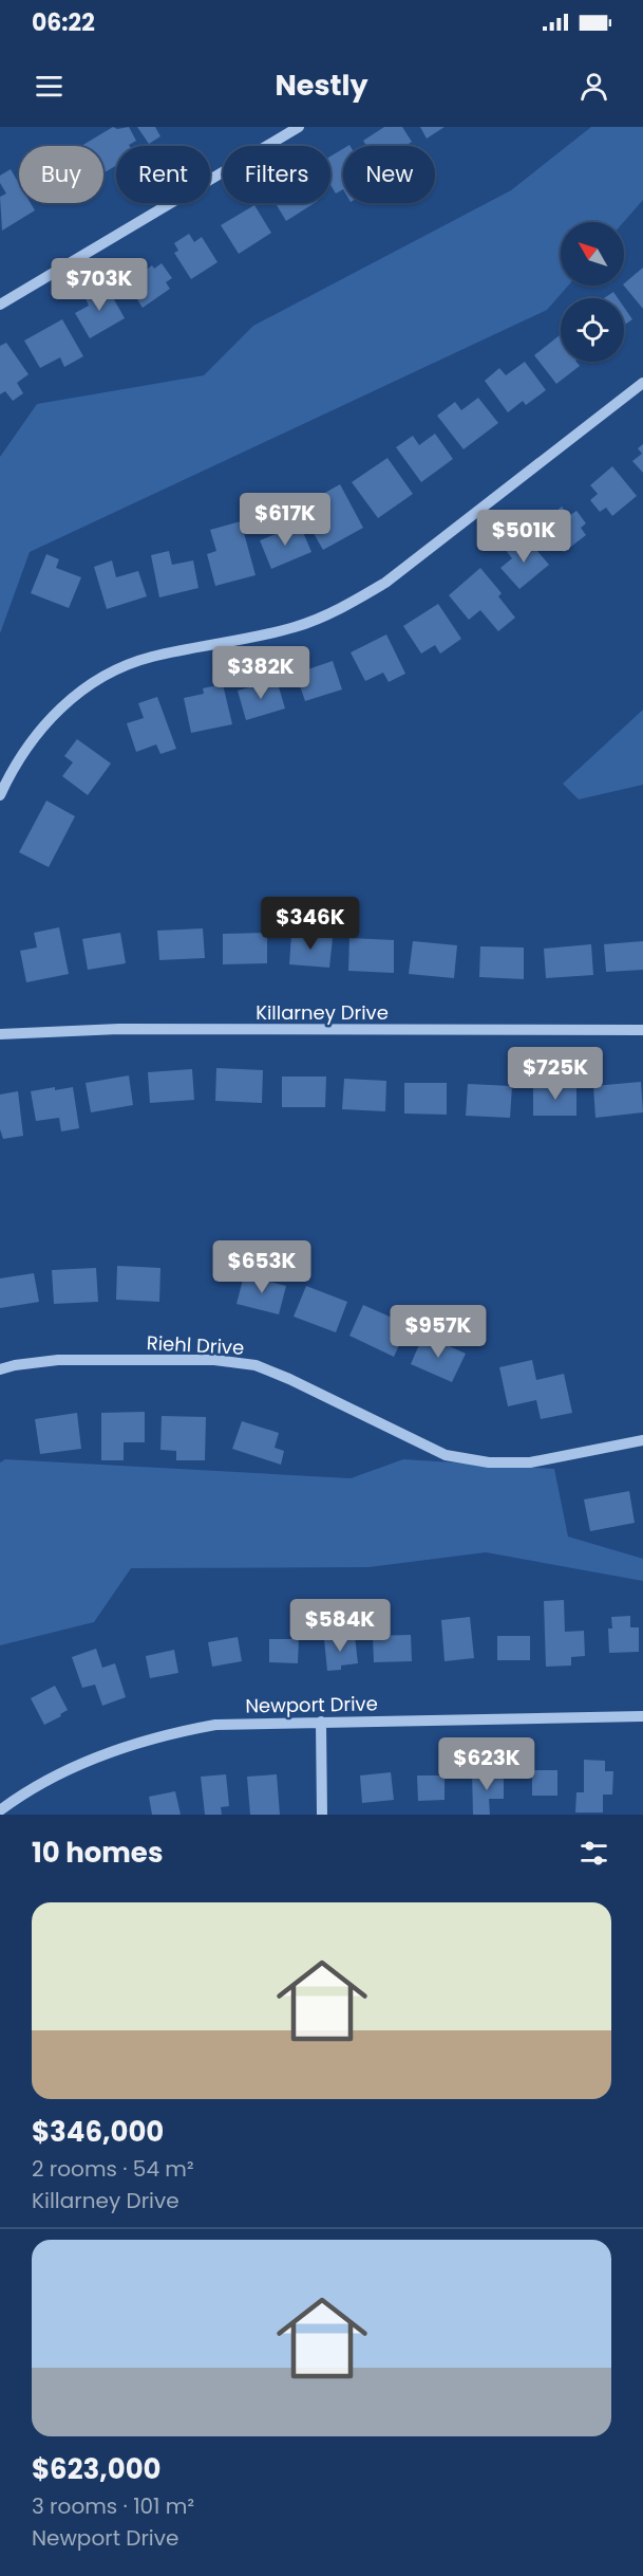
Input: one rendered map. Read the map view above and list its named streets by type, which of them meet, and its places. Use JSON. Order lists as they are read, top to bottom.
{
  "streets": {
    "street": ["Killarney Drive", "Riehl Drive", "Newport Drive"]
  },
  "north": "top left",
  "page": {
    "status": "06:22",
    "header": "Nestly",
    "chip": [
      "Buy",
      "Rent",
      "Filters",
      "New"
    ],
    "price": [
      "$703K",
      "$617K",
      "$501K",
      "$382K",
      "$346K",
      "$725K",
      "$653K",
      "$957K",
      "$584K",
      "$623K"
    ],
    "heading": "10 homes",
    "list": [
      {
        "name": "$346,000",
        "note": "2 rooms · 54 m² · Killarney Drive"
      },
      {
        "name": "$623,000",
        "note": "3 rooms · 101 m² · Newport Drive"
      }
    ]
  }
}
